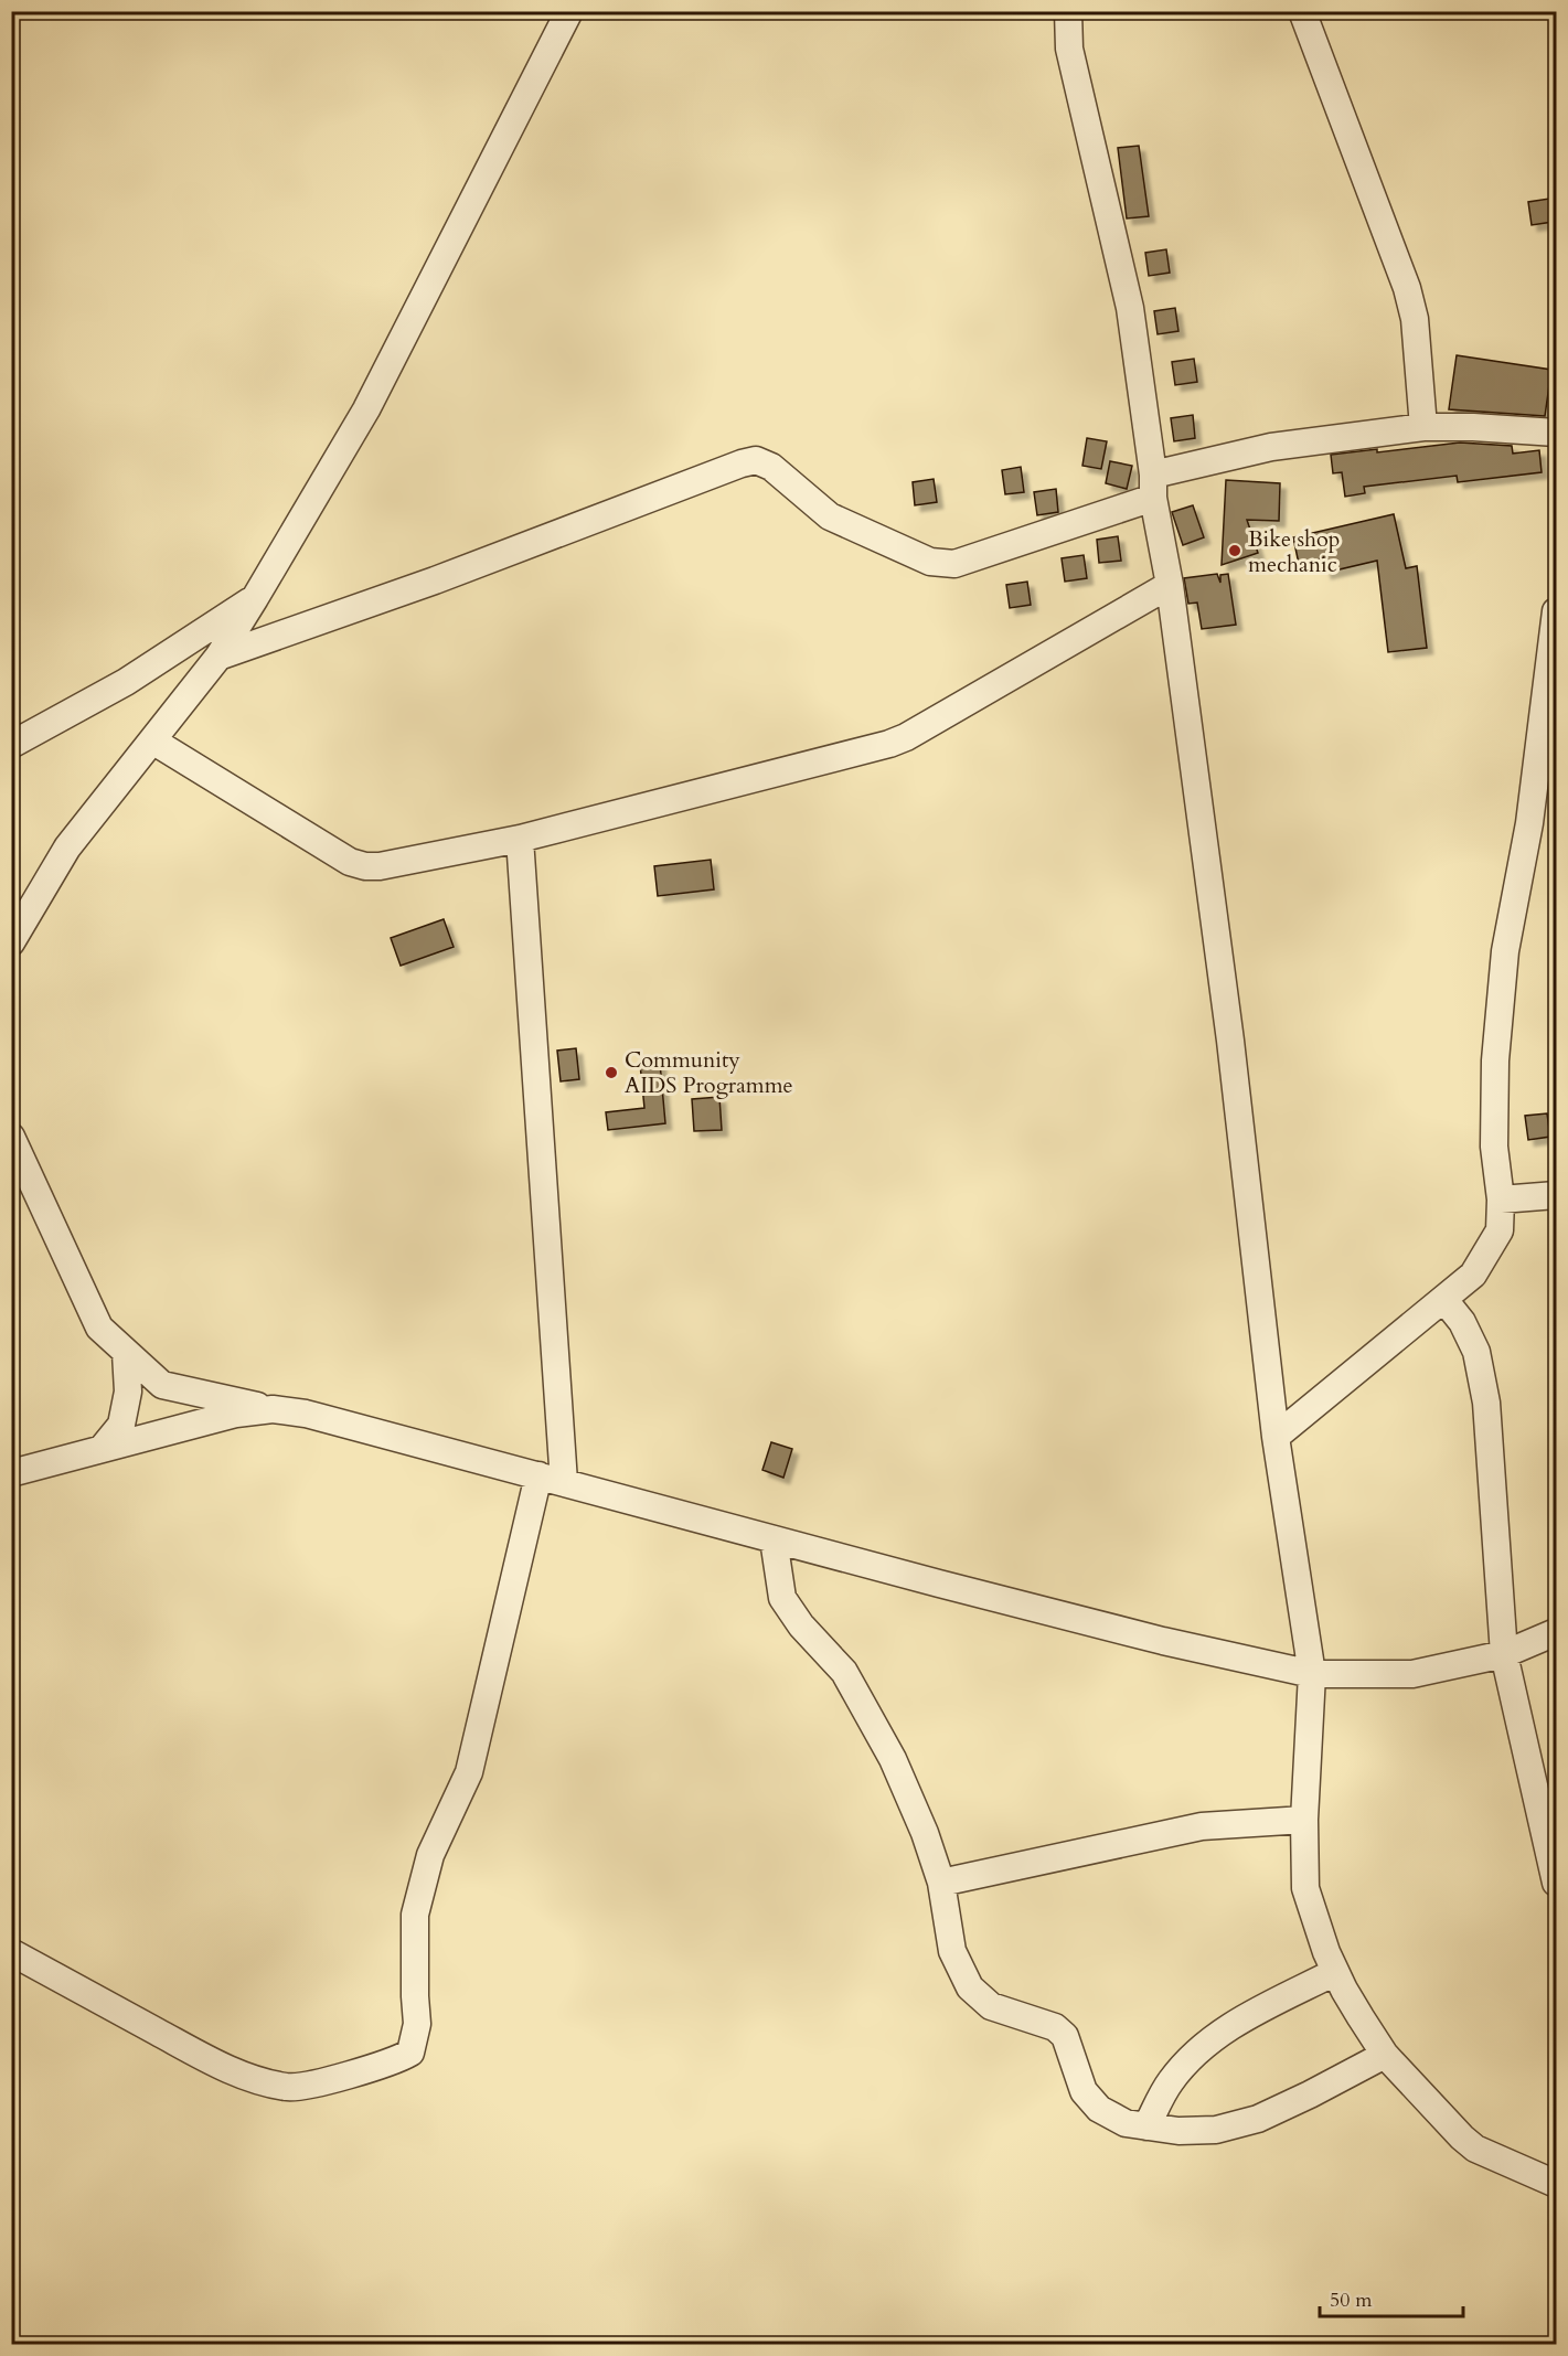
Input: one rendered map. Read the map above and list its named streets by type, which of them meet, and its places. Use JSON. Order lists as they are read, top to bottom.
{
  "places": ["Bike shop mechanic", "Community AIDS Programme"],
  "scale_bar": "50 m"
}
